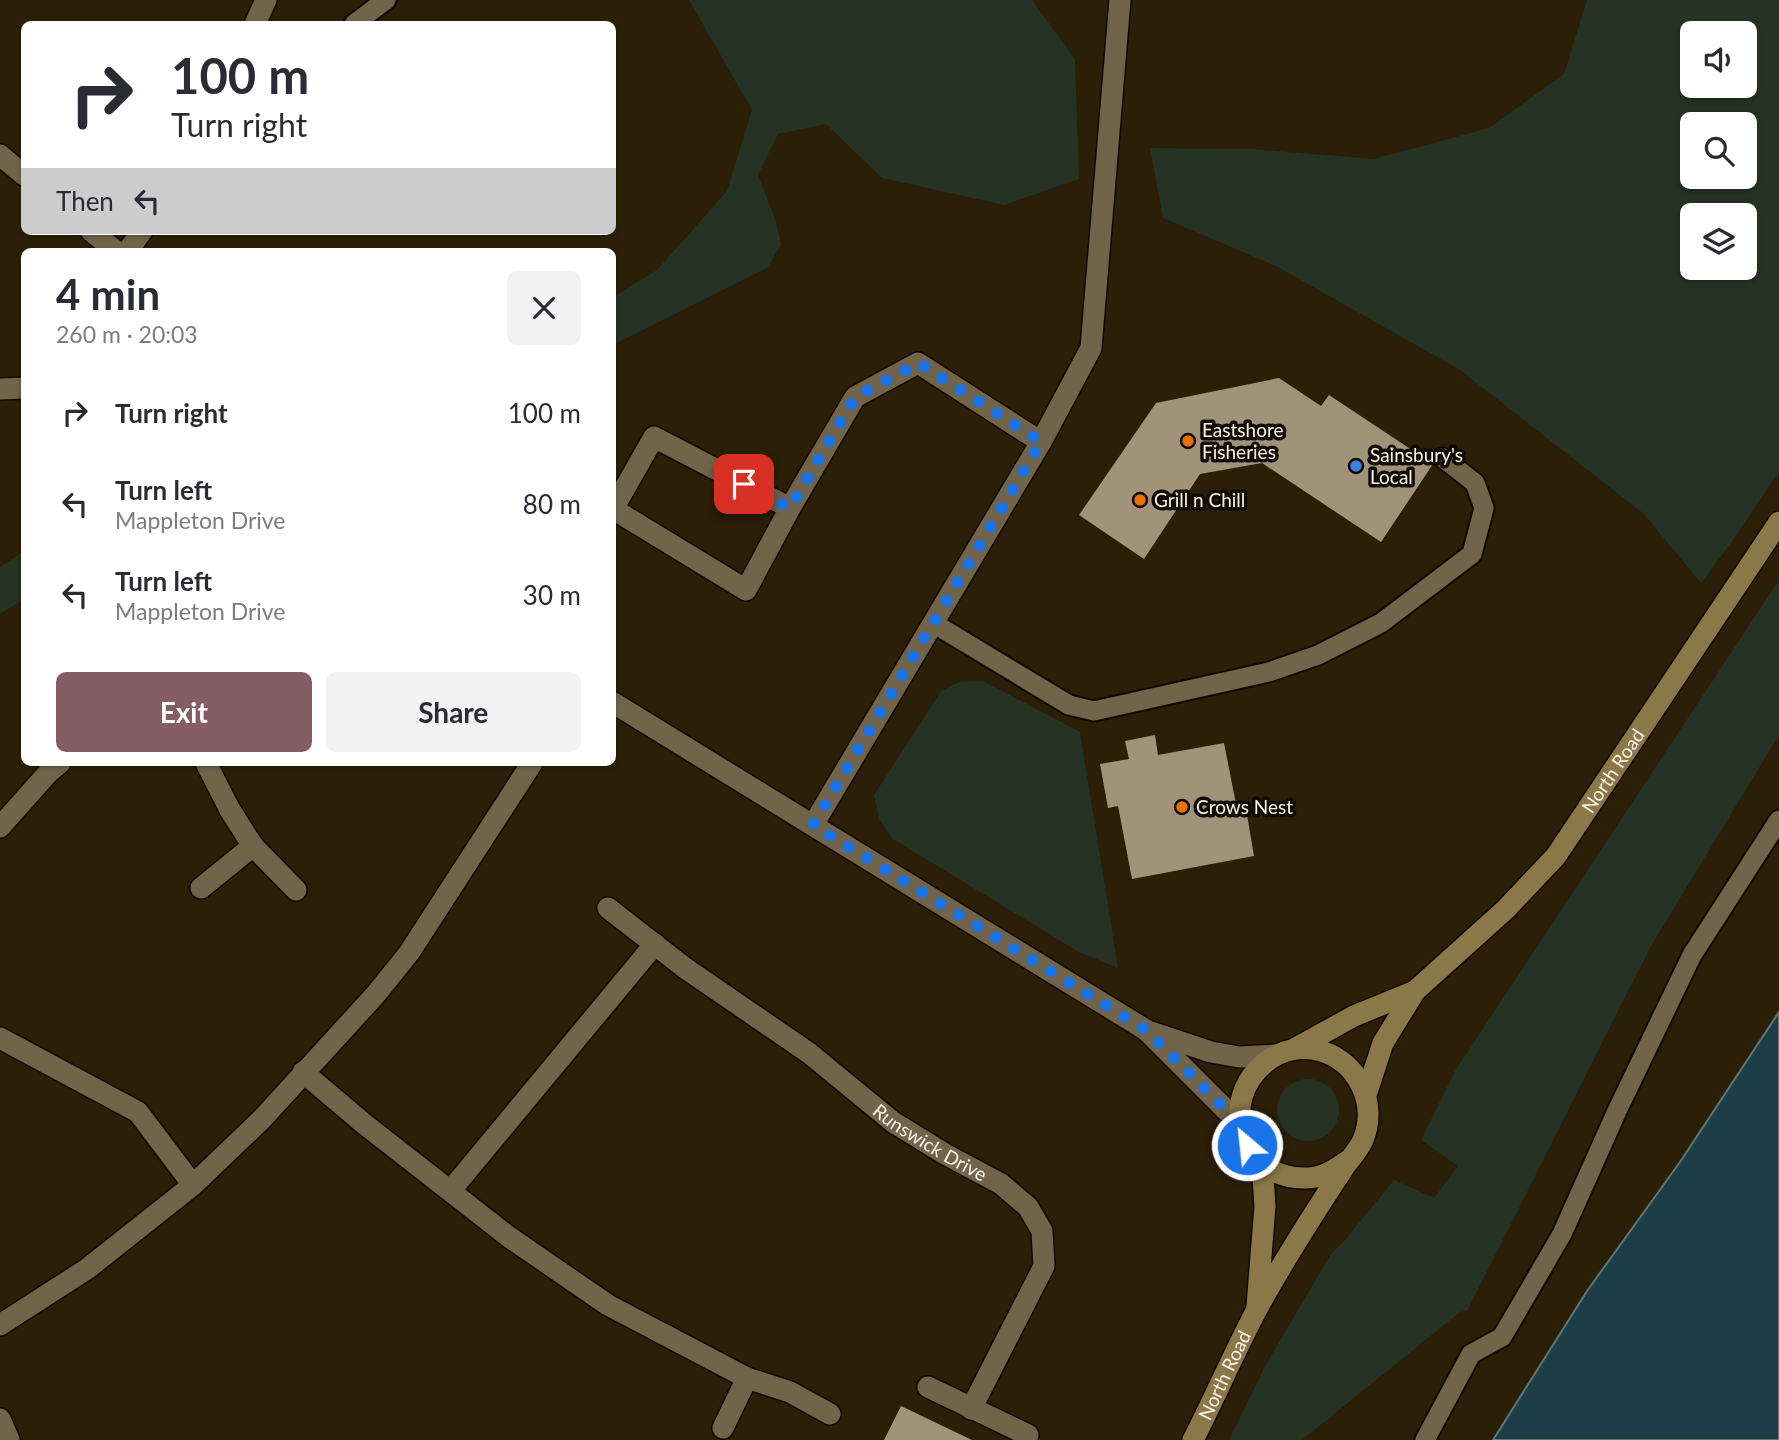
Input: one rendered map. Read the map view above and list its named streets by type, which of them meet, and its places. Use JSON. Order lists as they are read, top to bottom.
{
  "streets": {
    "main road": ["North Road"],
    "street": ["Runswick Drive"]
  },
  "places": [
    "Eastshore Fisheries",
    "Sainsbury's Local",
    "Grill n Chill",
    "Crows Nest"
  ],
  "page": {
    "turn": ["100 m", "Turn right"],
    "then": "Then",
    "heading": ["4 min", "260 m · 20:03"],
    "list": [
      {
        "name": "Turn right",
        "value": "100 m"
      },
      {
        "name": "Turn left",
        "note": "Mappleton Drive",
        "value": "80 m"
      },
      {
        "name": "Turn left",
        "note": "Mappleton Drive",
        "value": "30 m"
      }
    ],
    "buttons": ["Exit", "Share"]
  }
}
